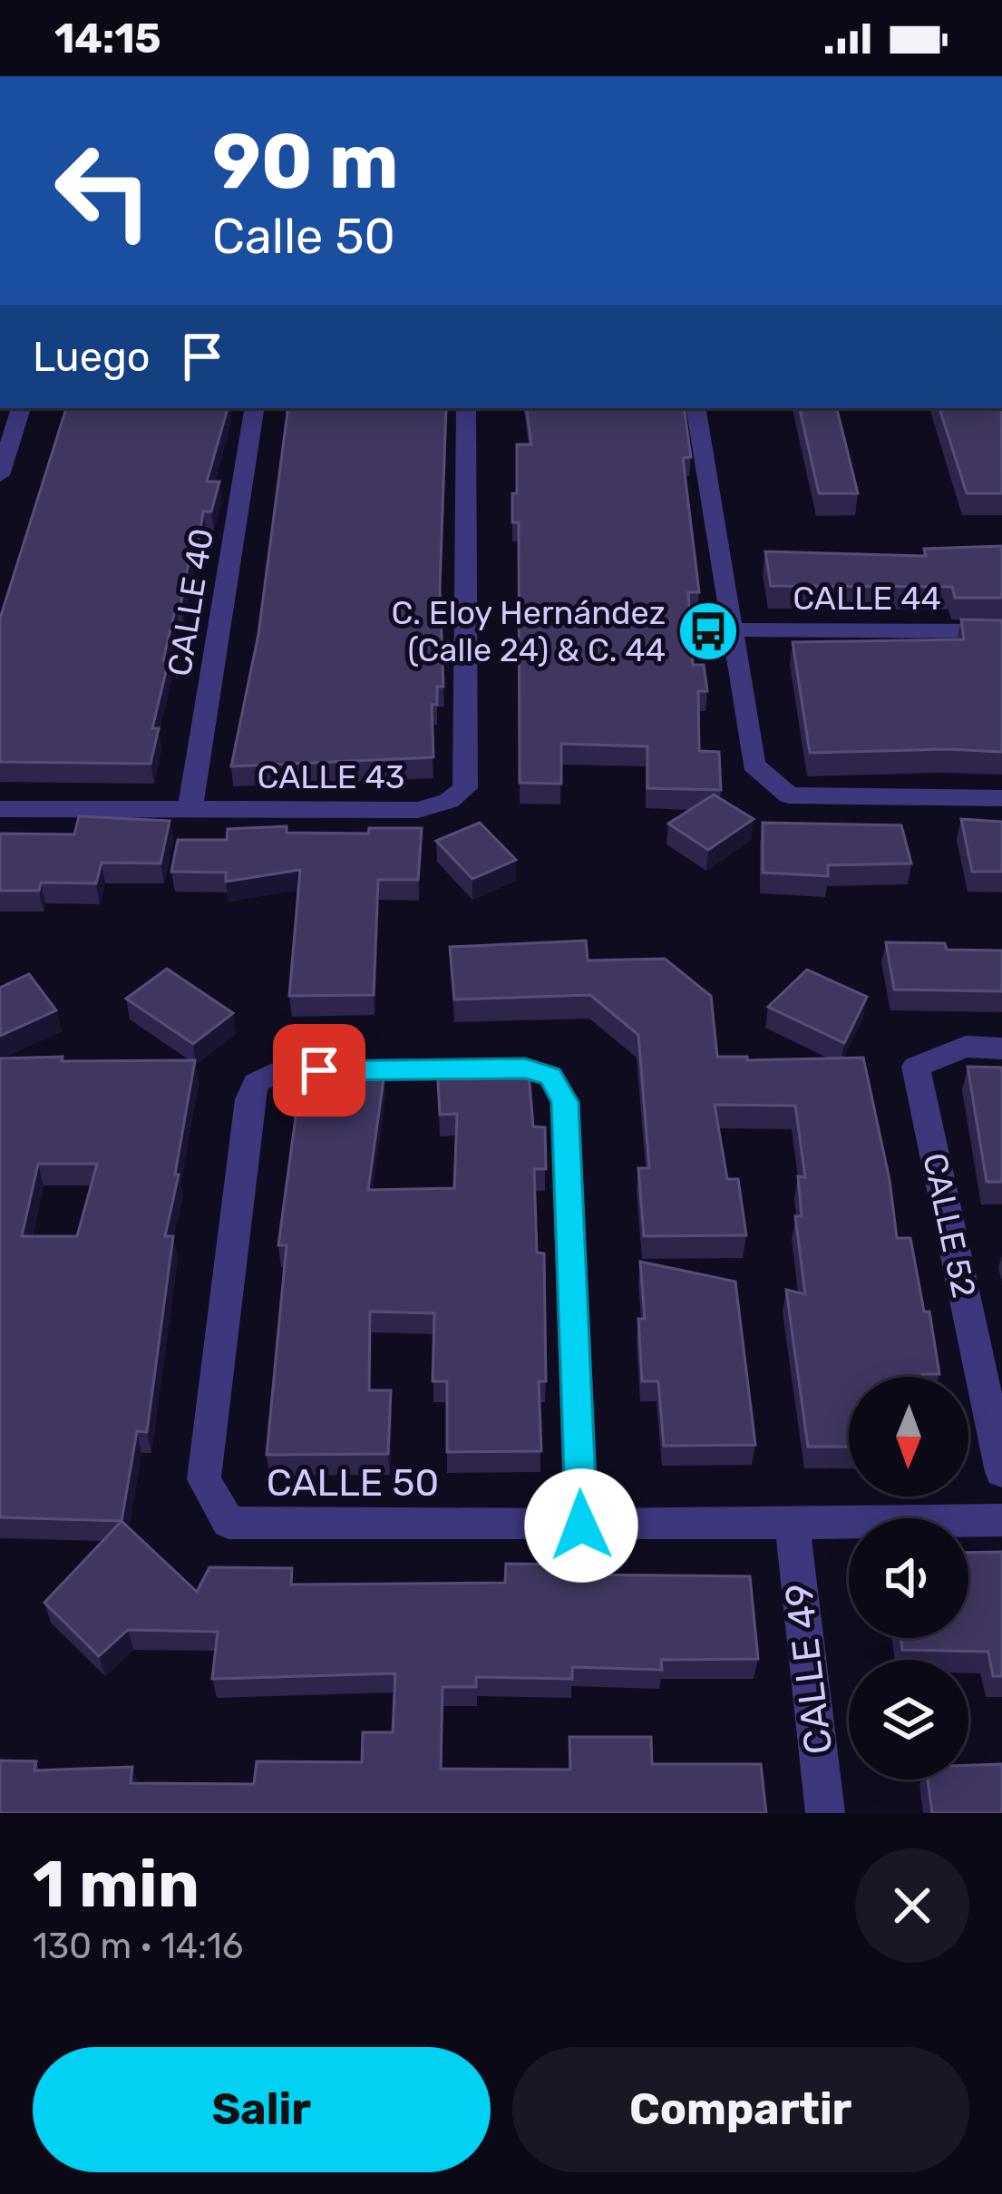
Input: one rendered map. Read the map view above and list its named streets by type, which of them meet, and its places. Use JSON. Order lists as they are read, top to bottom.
{
  "streets": {
    "street": [
      "CALLE 44",
      "CALLE 40",
      "CALLE 43",
      "CALLE 52",
      "CALLE 50",
      "CALLE 49"
    ]
  },
  "crossings": [
    ["CALLE 40", "CALLE 43"],
    ["CALLE 50", "CALLE 49"]
  ],
  "places": {
    "bus stop": ["C. Eloy Hernández (Calle 24) & C. 44"]
  },
  "north": "bottom",
  "page": {
    "status": "14:15",
    "turn": ["90 m", "Calle 50"],
    "then": "Luego",
    "heading": ["1 min", "130 m · 14:16"],
    "buttons": ["Salir", "Compartir"]
  }
}
